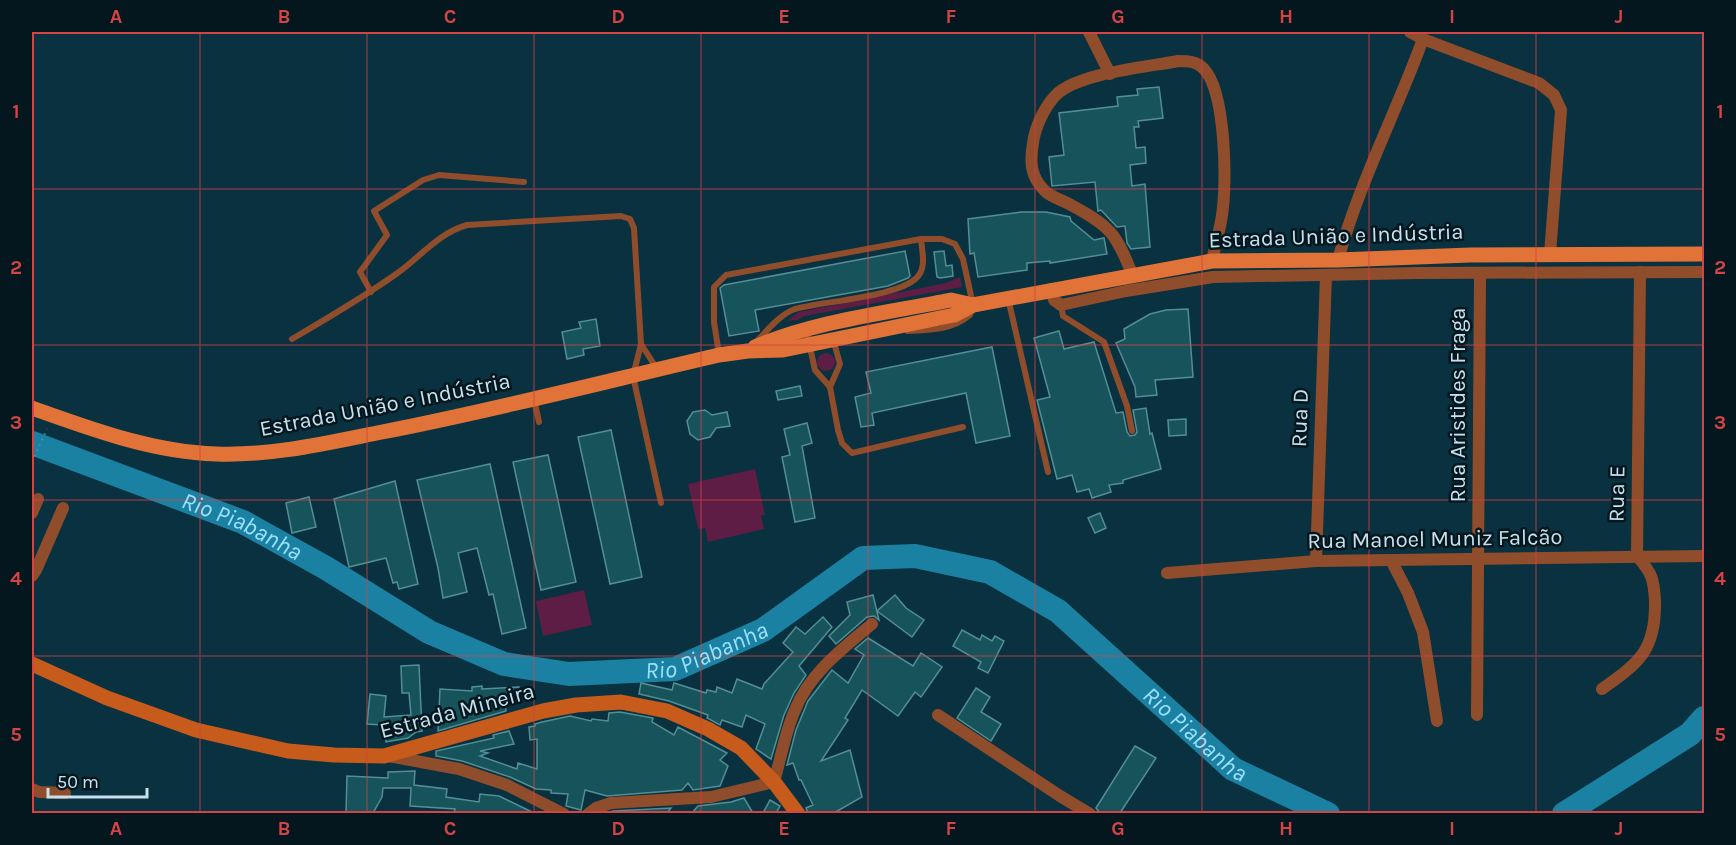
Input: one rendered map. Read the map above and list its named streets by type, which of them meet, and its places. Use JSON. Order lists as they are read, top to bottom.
{
  "streets": {
    "main road": ["Estrada União e Indústria"],
    "street": [
      "Rua Aristides Fraga",
      "Rua D",
      "Rua E",
      "Rua Manoel Muniz Falcão",
      "Estrada Mineira"
    ]
  },
  "crossings": [
    ["Estrada União e Indústria", "Rua Aristides Fraga"],
    ["Rua Aristides Fraga", "Rua Manoel Muniz Falcão"],
    ["Rua D", "Rua Manoel Muniz Falcão"],
    ["Rua E", "Rua Manoel Muniz Falcão"]
  ],
  "water": ["Rio Piabanha"],
  "scale_bar": "50 m",
  "grid": {
    "columns": [
      "A",
      "B",
      "C",
      "D",
      "E",
      "F",
      "G",
      "H",
      "I",
      "J"
    ],
    "rows": [
      "1",
      "2",
      "3",
      "4",
      "5"
    ]
  }
}
